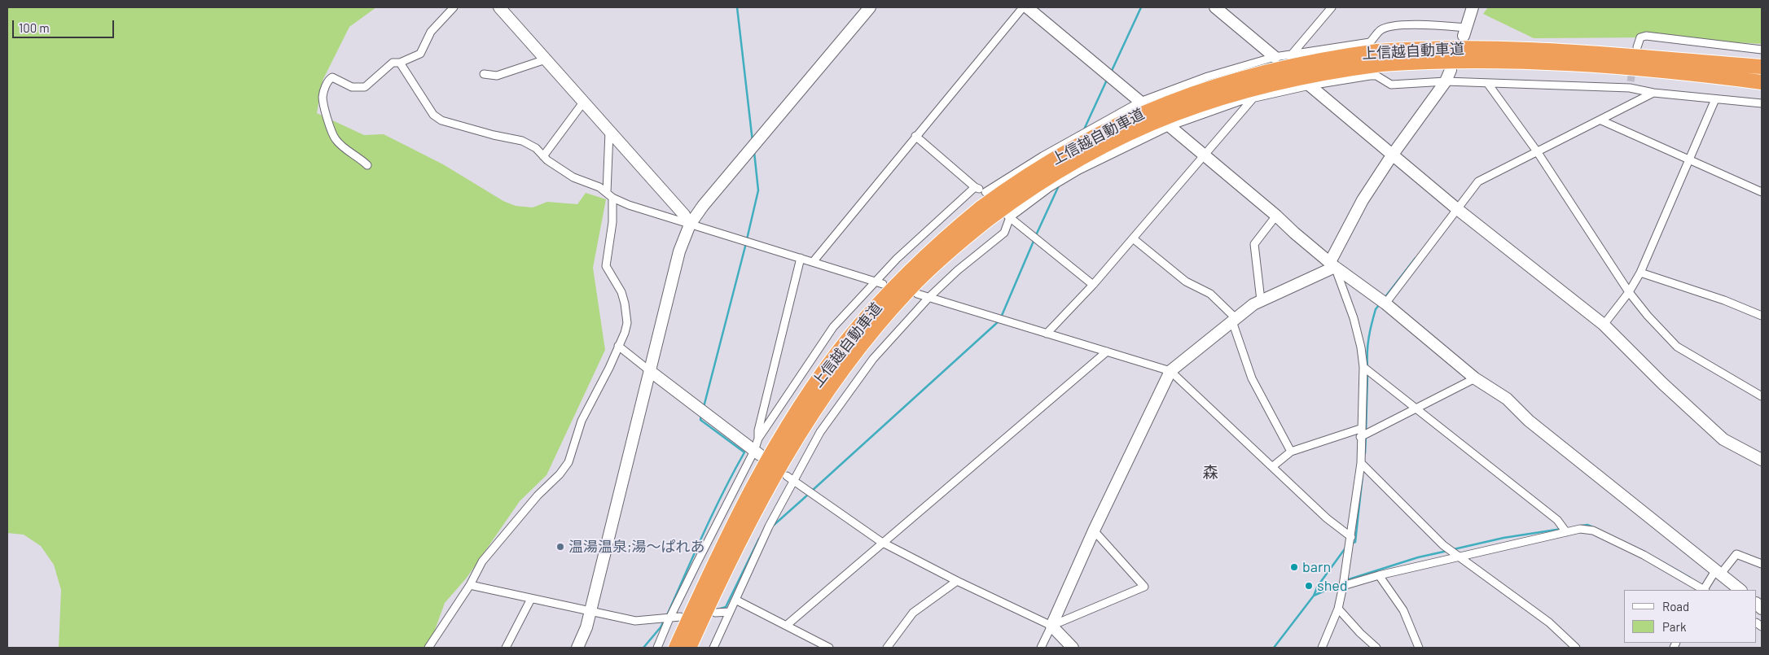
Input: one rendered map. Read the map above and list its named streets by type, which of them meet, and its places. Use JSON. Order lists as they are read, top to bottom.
{
  "streets": {
    "highway": ["上信越自動車道"]
  },
  "districts": ["森"],
  "places": ["温湯温泉;湯〜ぱれあ", "barn", "shed"],
  "legend": ["Road", "Park"],
  "scale_bar": "100 m"
}
